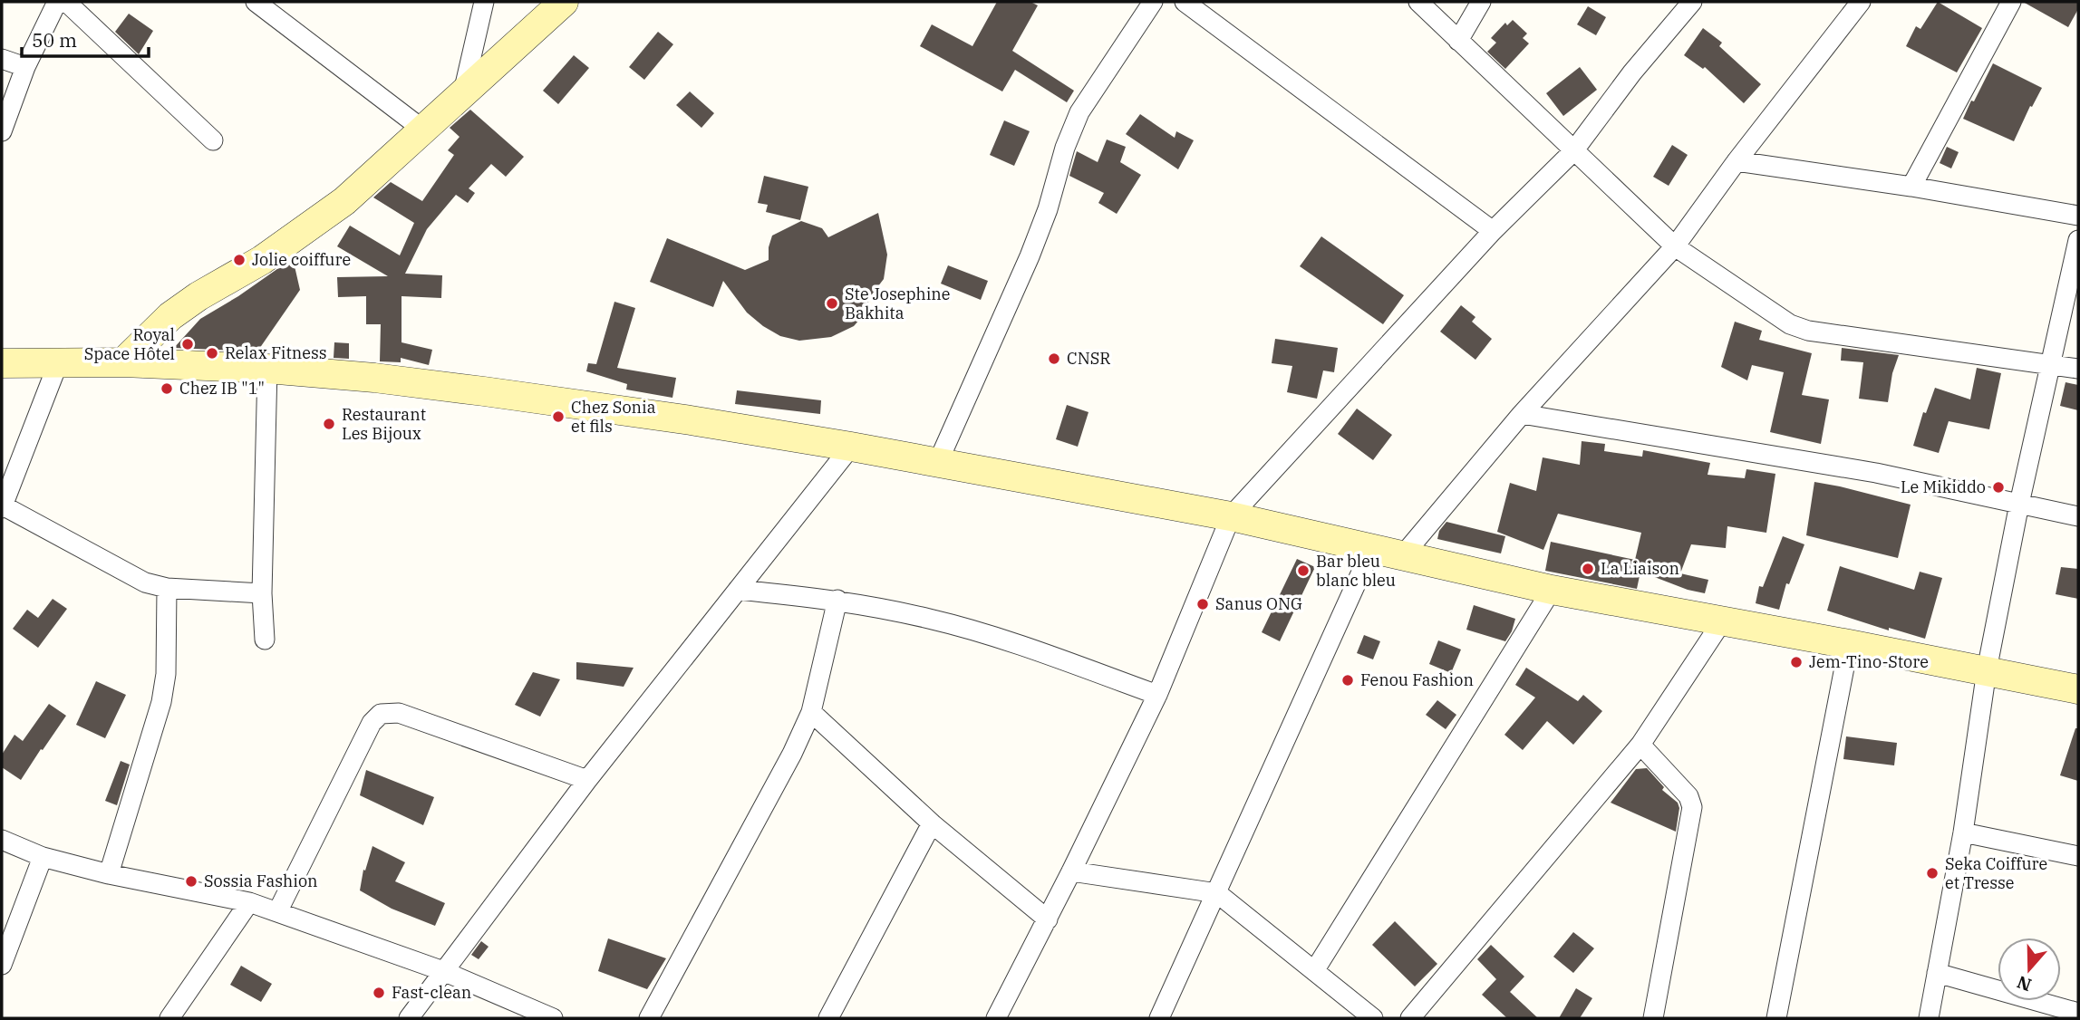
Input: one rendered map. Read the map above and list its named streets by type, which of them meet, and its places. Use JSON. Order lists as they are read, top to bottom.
{
  "places": [
    "Jolie coiffure",
    "Ste Josephine Bakhita",
    "Royal Space Hôtel",
    "Relax Fitness",
    "CNSR",
    "Chez IB \"1\"",
    "Chez Sonia et fils",
    "Restaurant Les Bijoux",
    "Le Mikiddo",
    "La Liaison",
    "Bar bleu blanc bleu",
    "Sanus ONG",
    "Jem-Tino-Store",
    "Fenou Fashion",
    "Seka Coiffure et Tresse",
    "Sossia Fashion",
    "Fast-clean"
  ],
  "scale_bar": "50 m",
  "north": "bottom"
}
